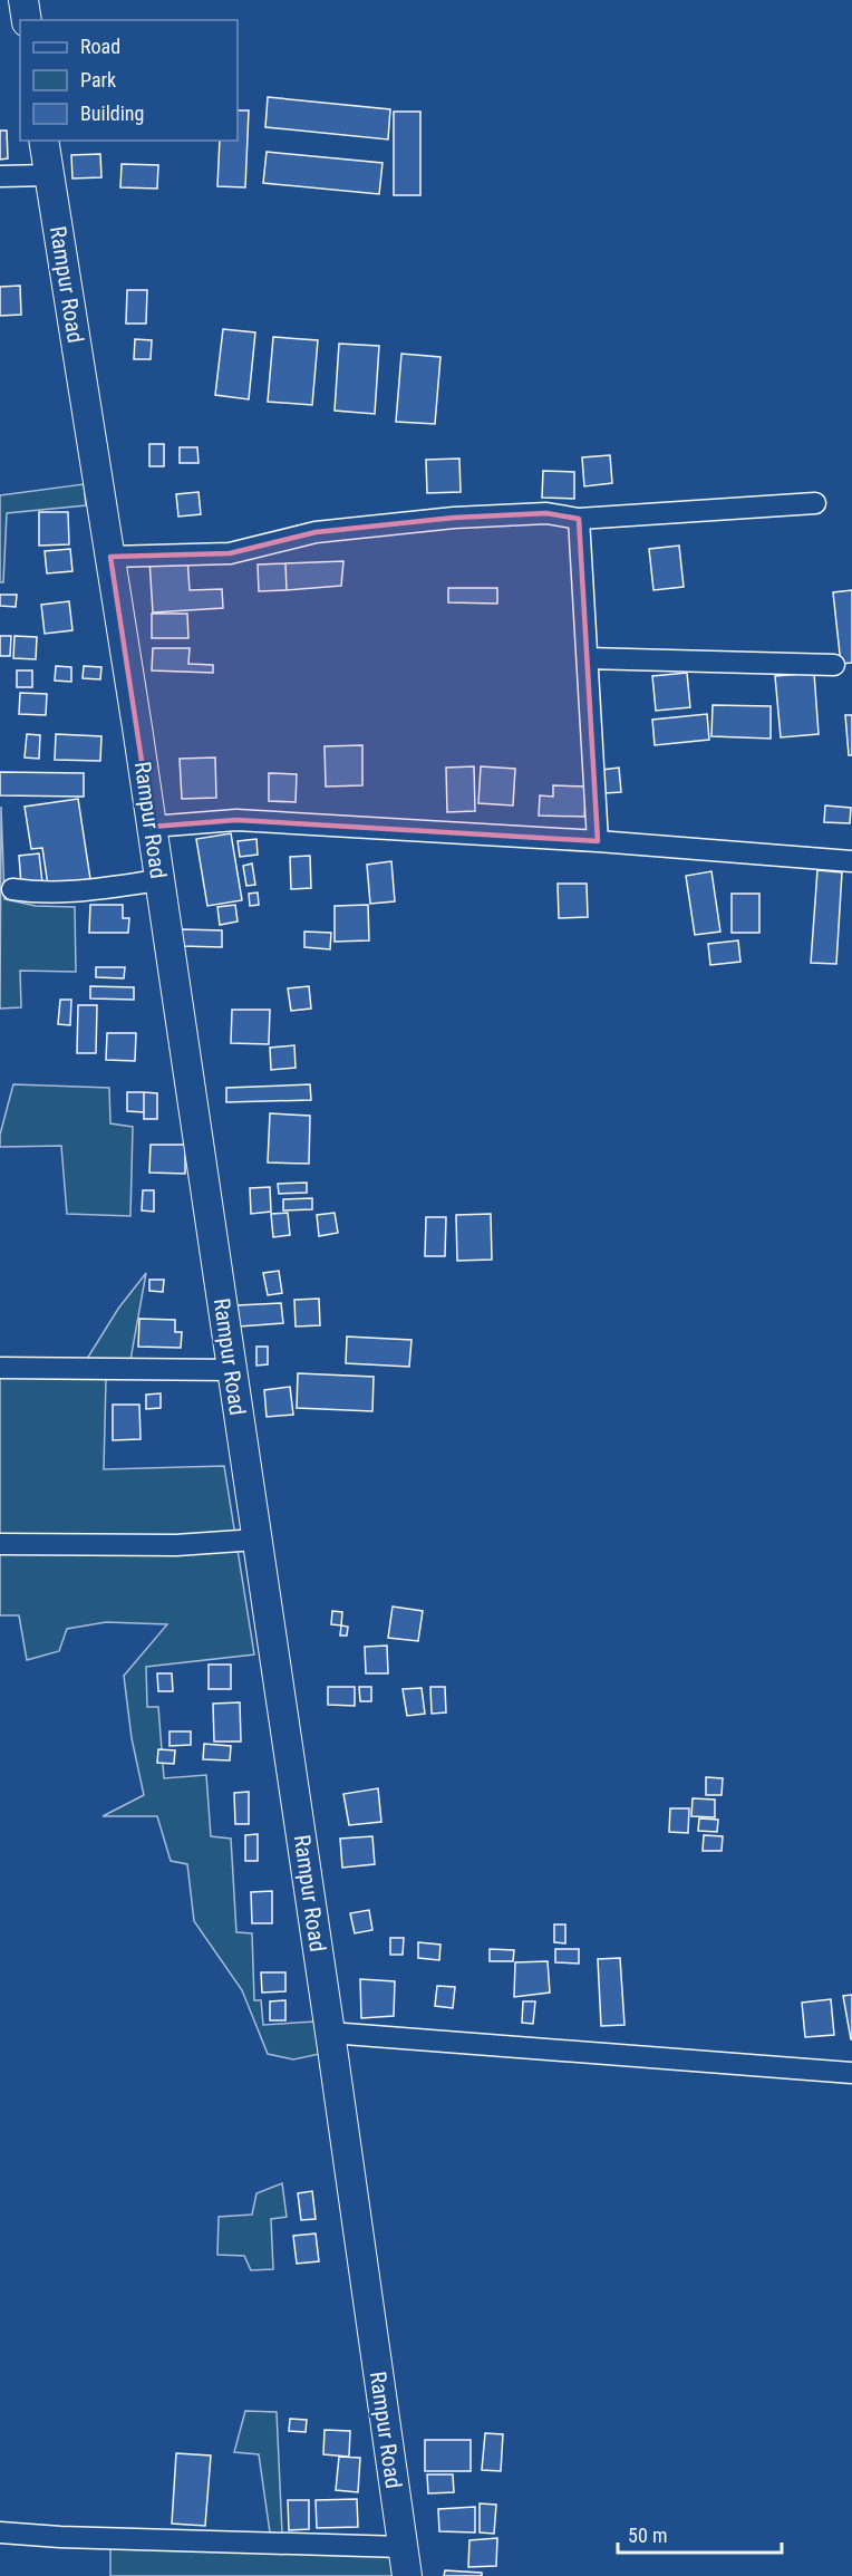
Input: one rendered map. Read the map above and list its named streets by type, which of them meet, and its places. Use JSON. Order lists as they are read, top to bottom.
{
  "streets": {
    "main road": ["Rampur Road"]
  },
  "legend": ["Road", "Park", "Building"],
  "scale_bar": "50 m"
}
